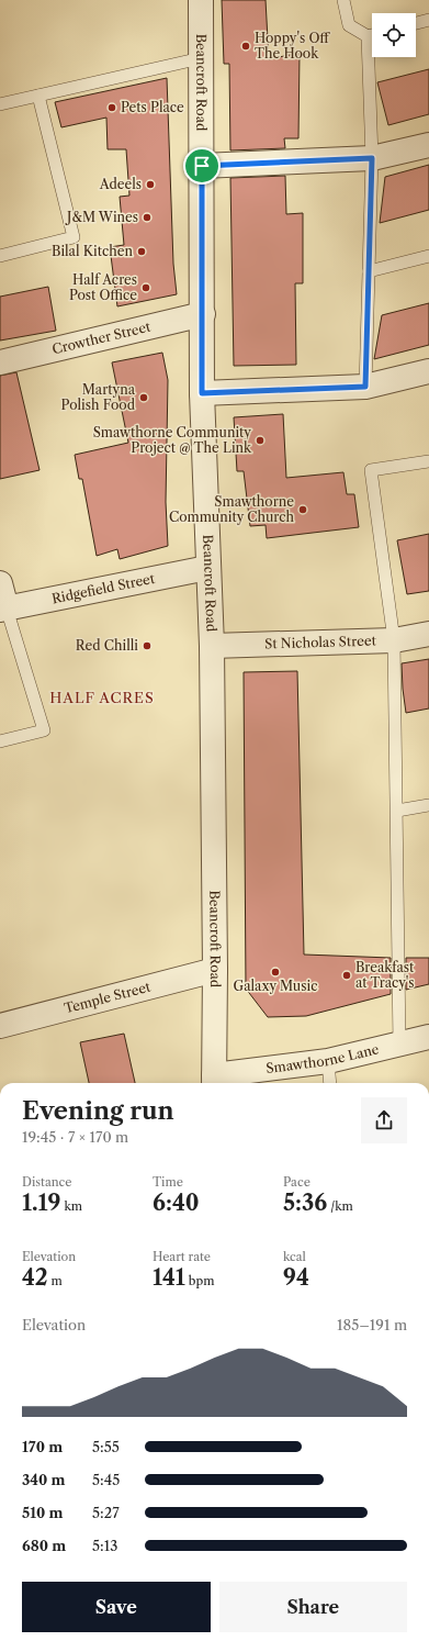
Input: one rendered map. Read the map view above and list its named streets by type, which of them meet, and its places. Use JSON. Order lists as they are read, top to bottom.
{
  "streets": {
    "street": [
      "Beancroft Road",
      "Crowther Street",
      "Ridgefield Street",
      "St Nicholas Street",
      "Temple Street",
      "Smawthorne Lane"
    ]
  },
  "crossings": [
    ["Beancroft Road", "Crowther Street"],
    ["Beancroft Road", "Ridgefield Street"],
    ["Beancroft Road", "St Nicholas Street"],
    ["Beancroft Road", "Temple Street"],
    ["Beancroft Road", "Smawthorne Lane"]
  ],
  "districts": ["HALF ACRES"],
  "places": [
    "Hoppy's Off The Hook",
    "Pets Place",
    "Adeels",
    "J&M Wines",
    "Bilal Kitchen",
    "Half Acres Post Office",
    "Martyna Polish Food",
    "Smawthorne Community Project @ The Link",
    "Smawthorne Community Church",
    "Red Chilli",
    "Galaxy Music",
    "Breakfast at Tracy's"
  ],
  "page": {
    "heading": ["Evening run", "19:45 · 7 × 170 m"],
    "stats": [
      ["Distance", "1.19 km"],
      ["Time", "6:40"],
      ["Pace", "5:36 /km"],
      ["Elevation", "42 m"],
      ["Heart rate", "141 bpm"],
      ["kcal", "94"]
    ],
    "chart": ["Elevation", "185–191 m"],
    "list": [
      {
        "name": "170 m",
        "note": "5:55"
      },
      {
        "name": "340 m",
        "note": "5:45"
      },
      {
        "name": "510 m",
        "note": "5:27"
      },
      {
        "name": "680 m",
        "note": "5:13"
      }
    ],
    "buttons": ["Save", "Share"]
  }
}
